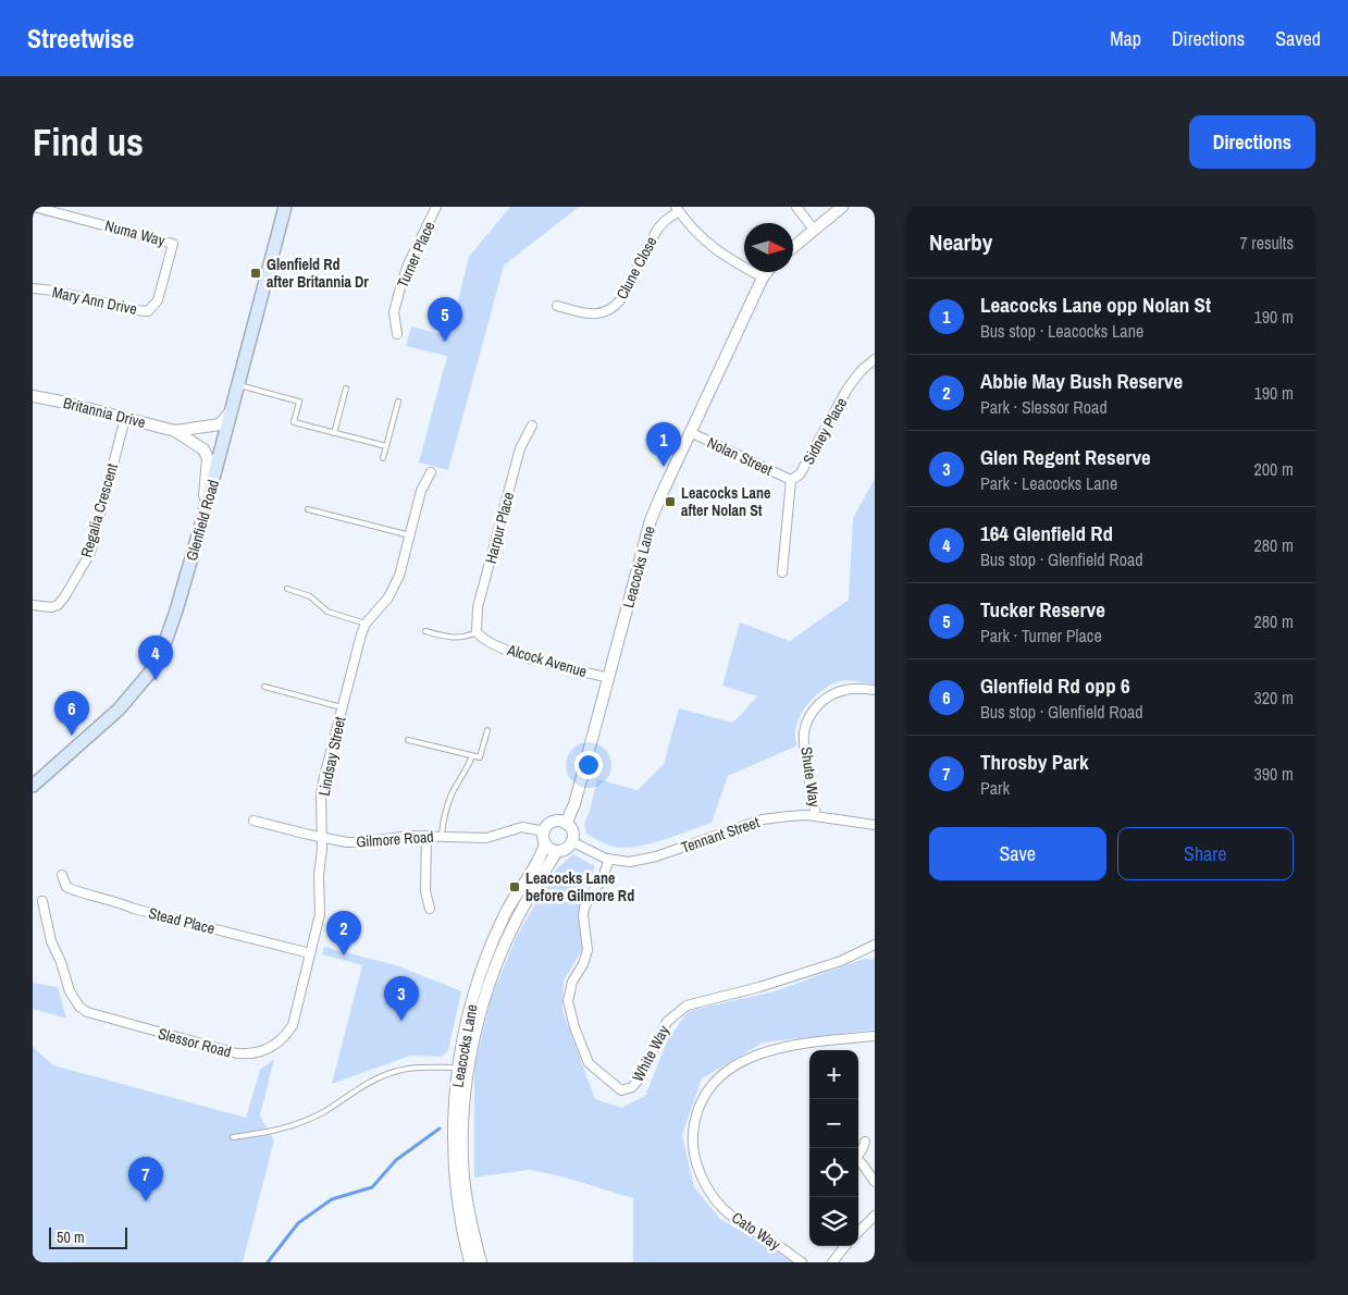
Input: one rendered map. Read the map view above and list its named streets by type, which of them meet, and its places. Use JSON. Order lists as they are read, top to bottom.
{
  "streets": {
    "main road": ["Glenfield Road"],
    "street": [
      "Numa Way",
      "Turner Place",
      "Clune Close",
      "Mary Ann Drive",
      "Britannia Drive",
      "Sidney Place",
      "Nolan Street",
      "Regalia Crescent",
      "Harpur Place",
      "Leacocks Lane",
      "Alcock Avenue",
      "Lindsay Street",
      "Shute Way",
      "Tennant Street",
      "Gilmore Road",
      "Stead Place",
      "Slessor Road",
      "White Way",
      "Cato Way"
    ]
  },
  "crossings": [
    ["Numa Way", "Mary Ann Drive"],
    ["Britannia Drive", "Regalia Crescent"],
    ["Britannia Drive", "Glenfield Road"],
    ["Sidney Place", "Nolan Street"],
    ["Nolan Street", "Leacocks Lane"],
    ["Harpur Place", "Alcock Avenue"],
    ["Leacocks Lane", "Alcock Avenue"],
    ["Leacocks Lane", "Tennant Street"],
    ["Leacocks Lane", "Gilmore Road"],
    ["Lindsay Street", "Gilmore Road"],
    ["Lindsay Street", "Slessor Road"],
    ["Shute Way", "Tennant Street"],
    ["Tennant Street", "Gilmore Road"],
    ["Tennant Street", "White Way"],
    ["Gilmore Road", "Slessor Road"],
    ["Stead Place", "Slessor Road"]
  ],
  "places": {
    "transit": ["Glenfield Rd after Britannia Dr", "Leacocks Lane after Nolan St", "Leacocks Lane before Gilmore Rd"]
  },
  "scale_bar": "50 m",
  "north": "right",
  "page": {
    "header": "Streetwise",
    "nav": ["Map", "Directions", "Saved"],
    "buttons": [
      "Directions",
      ["Save", "Share"]
    ],
    "title": "Find us",
    "heading": ["Nearby", "7 results"],
    "list": [
      {
        "mark": "1",
        "name": "Leacocks Lane opp Nolan St",
        "note": "Bus stop · Leacocks Lane",
        "value": "190 m"
      },
      {
        "mark": "2",
        "name": "Abbie May Bush Reserve",
        "note": "Park · Slessor Road",
        "value": "190 m"
      },
      {
        "mark": "3",
        "name": "Glen Regent Reserve",
        "note": "Park · Leacocks Lane",
        "value": "200 m"
      },
      {
        "mark": "4",
        "name": "164 Glenfield Rd",
        "note": "Bus stop · Glenfield Road",
        "value": "280 m"
      },
      {
        "mark": "5",
        "name": "Tucker Reserve",
        "note": "Park · Turner Place",
        "value": "280 m"
      },
      {
        "mark": "6",
        "name": "Glenfield Rd opp 6",
        "note": "Bus stop · Glenfield Road",
        "value": "320 m"
      },
      {
        "mark": "7",
        "name": "Throsby Park",
        "note": "Park",
        "value": "390 m"
      }
    ],
    "pins": [
      "5",
      "1",
      "4",
      "6",
      "2",
      "3",
      "7"
    ],
    "map_buttons": ["+", "−"],
    "scale": "50 m"
  }
}
